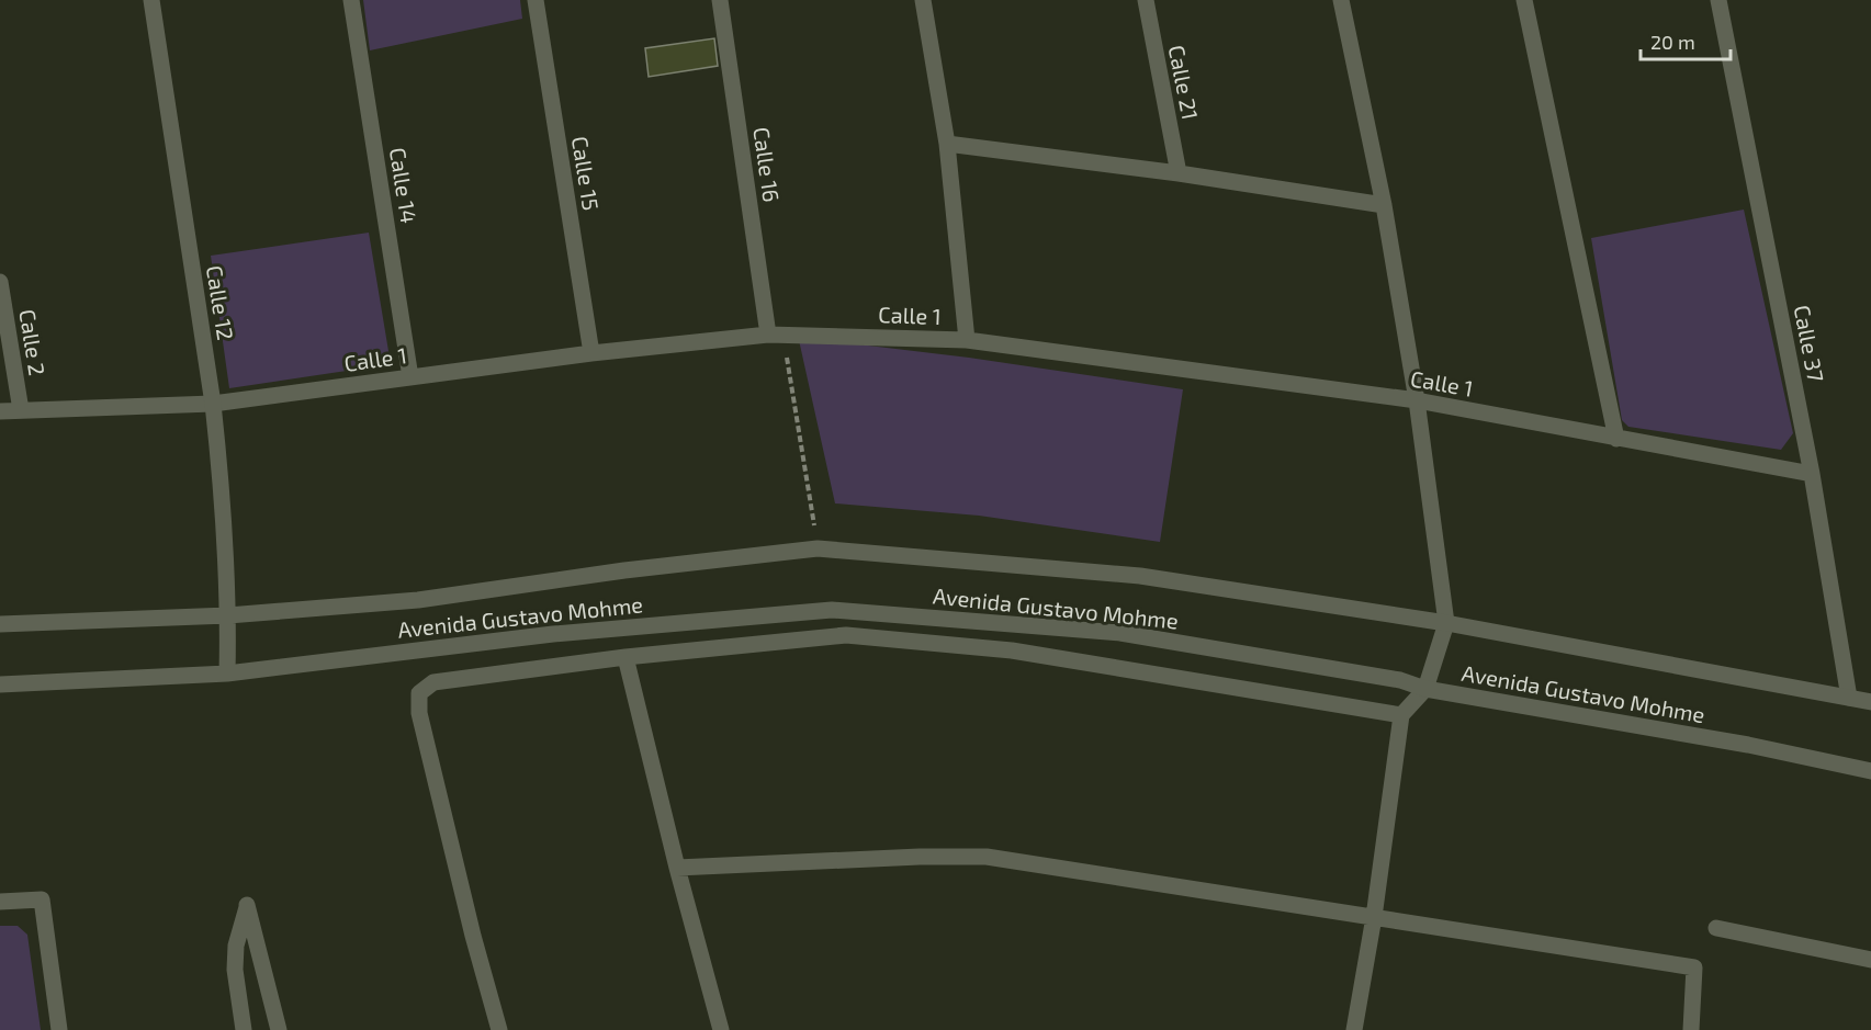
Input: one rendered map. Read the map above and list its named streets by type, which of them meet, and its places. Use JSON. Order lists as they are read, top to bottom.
{
  "streets": {
    "street": [
      "Calle 21",
      "Calle 16",
      "Calle 15",
      "Calle 14",
      "Calle 12",
      "Calle 1",
      "Calle 2",
      "Calle 37",
      "Avenida Gustavo Mohme"
    ]
  },
  "crossings": [
    ["Calle 16", "Calle 1"],
    ["Calle 15", "Calle 1"],
    ["Calle 14", "Calle 1"],
    ["Calle 12", "Calle 1"],
    ["Calle 12", "Avenida Gustavo Mohme"],
    ["Calle 1", "Calle 2"],
    ["Calle 1", "Calle 37"],
    ["Calle 37", "Avenida Gustavo Mohme"]
  ],
  "scale_bar": "20 m"
}
